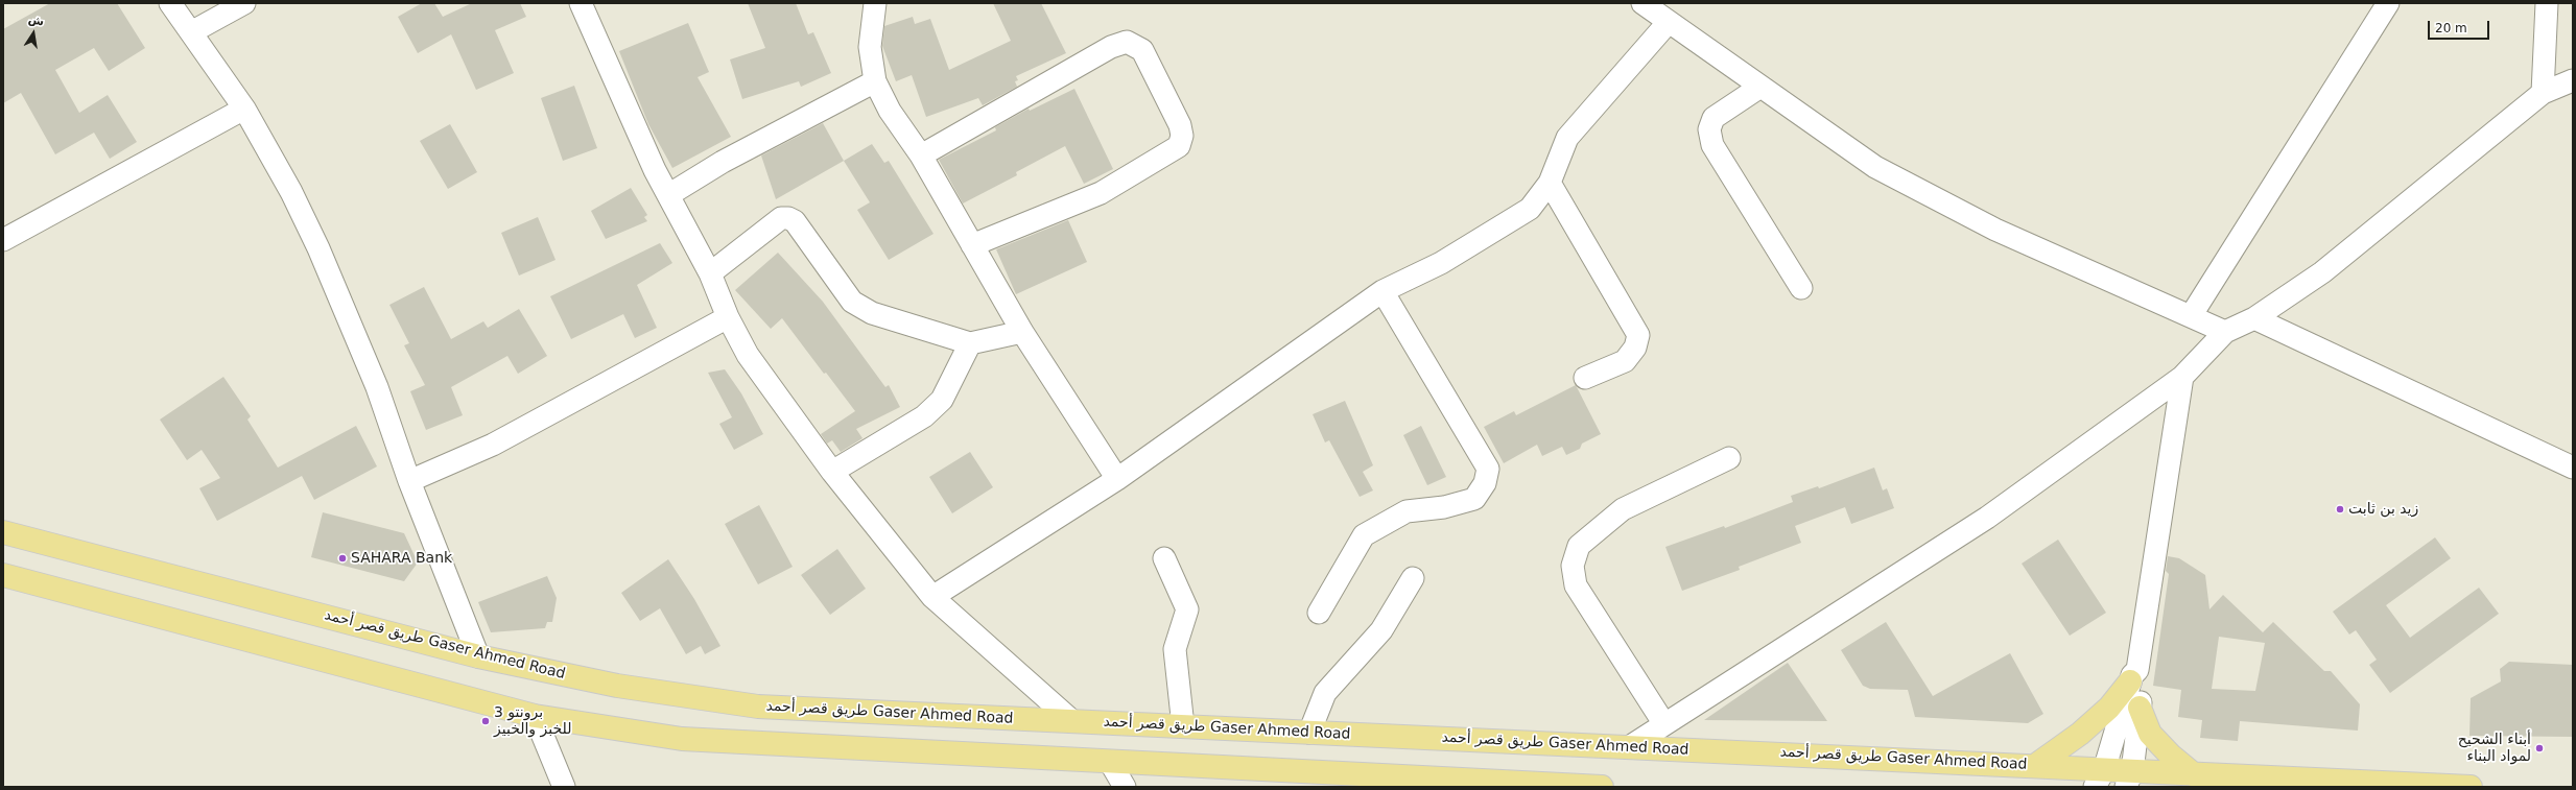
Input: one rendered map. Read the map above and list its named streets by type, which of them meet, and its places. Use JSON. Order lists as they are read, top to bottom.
{
  "streets": {
    "main road": ["طريق قصر أحمد Gaser Ahmed Road"]
  },
  "places": [
    "زيد بن ثابت",
    "SAHARA Bank",
    "برونتو 3 للخبز والخبيز",
    "أبناء الشحيح لمواد البناء"
  ],
  "scale_bar": "20 m",
  "north": "top"
}
